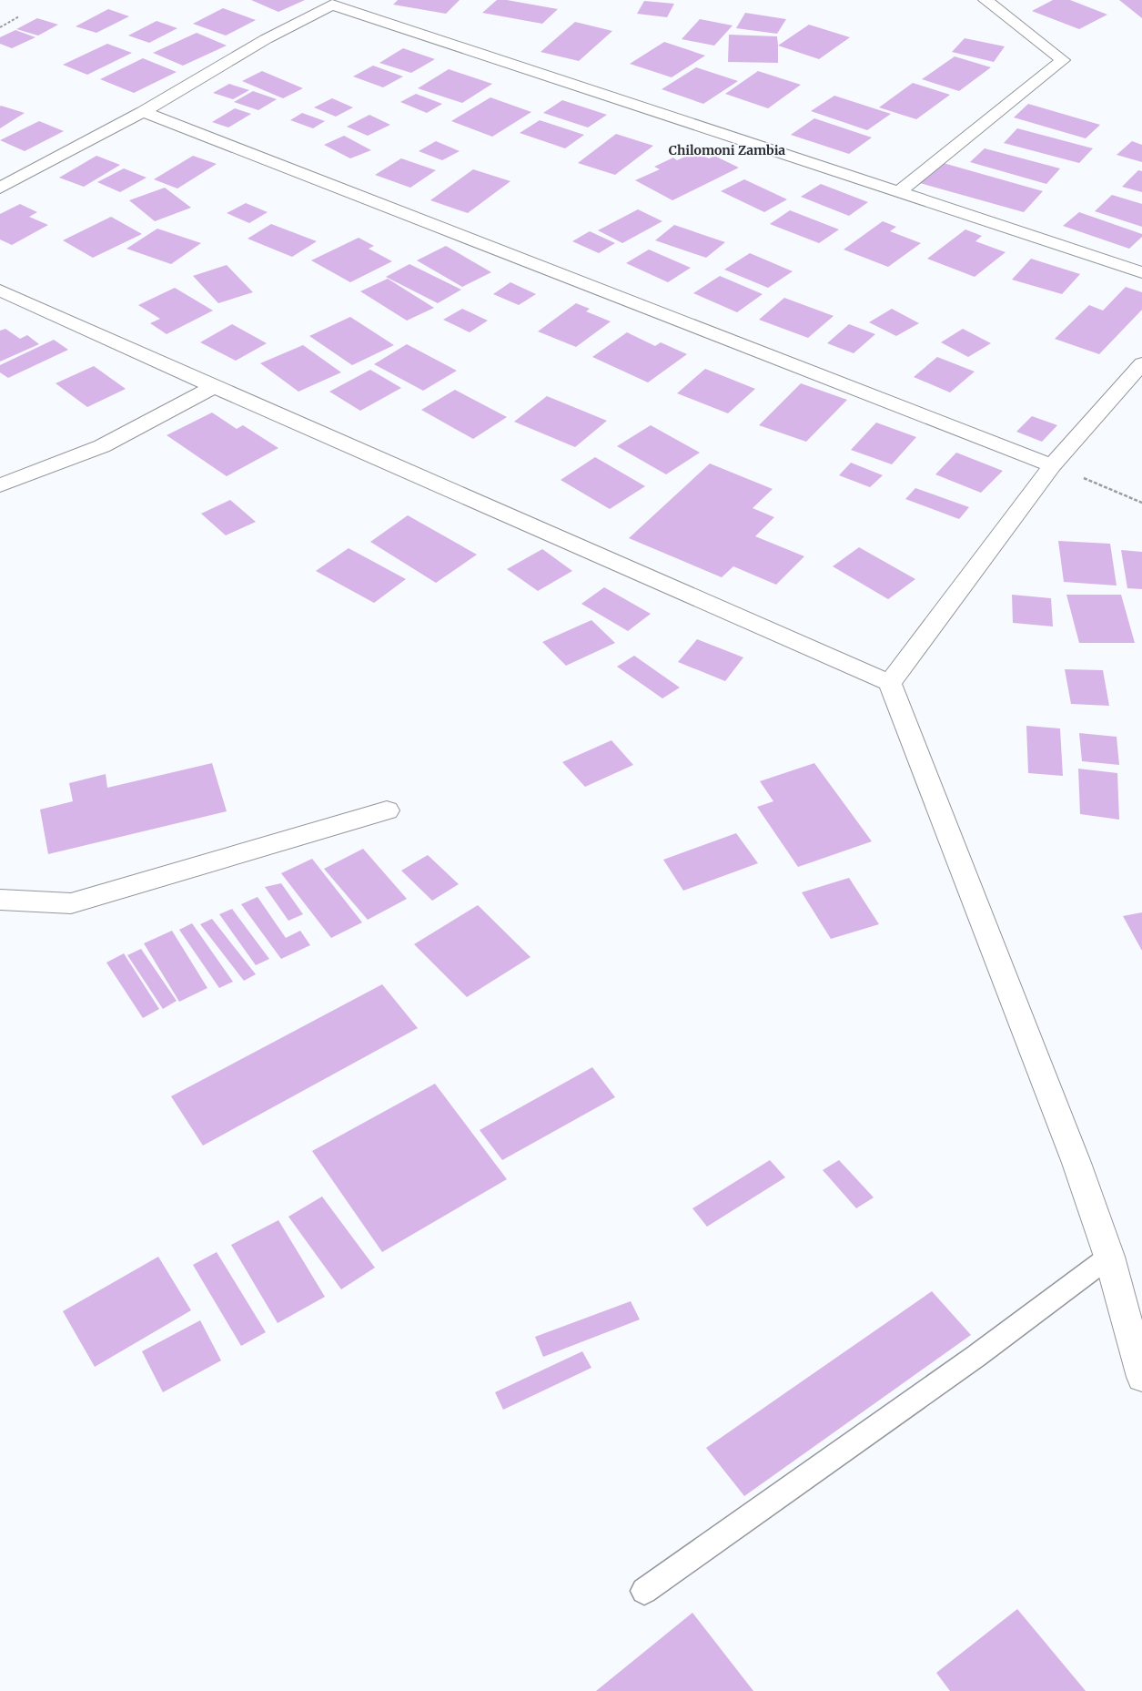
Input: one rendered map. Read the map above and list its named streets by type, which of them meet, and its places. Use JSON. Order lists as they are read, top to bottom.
{
  "districts": ["Chilomoni Zambia"]
}
